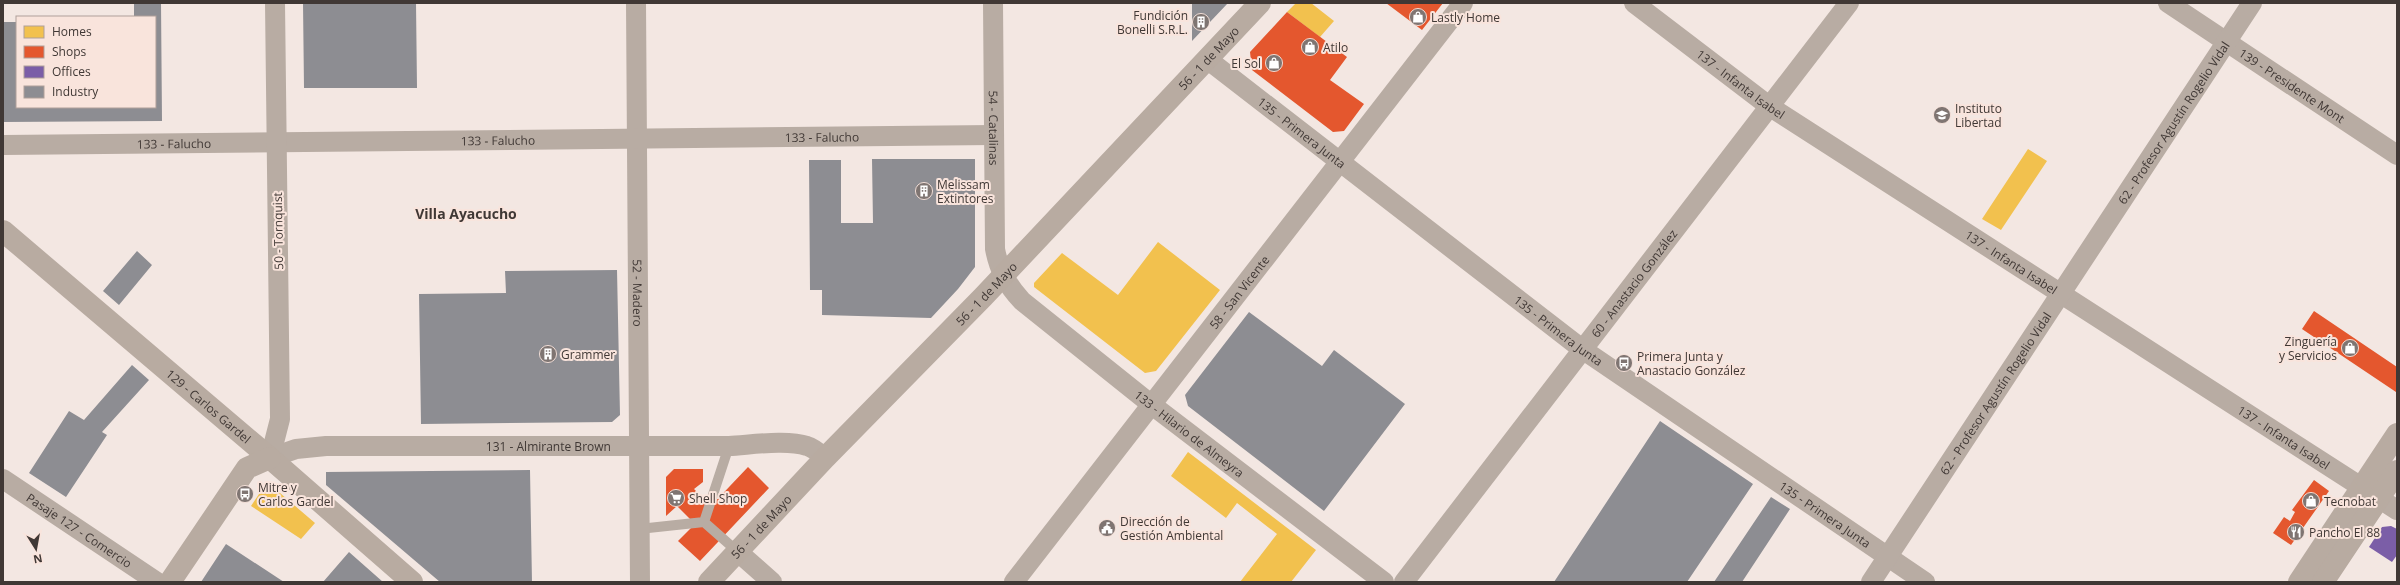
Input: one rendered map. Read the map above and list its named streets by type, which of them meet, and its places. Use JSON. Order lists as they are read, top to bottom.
{
  "streets": {
    "main road": ["56 - 1 de Mayo", "129 - Carlos Gardel"],
    "street": [
      "137 - Infanta Isabel",
      "139 - Presidente Mont",
      "62 - Profesor Agustín Rogelio Vidal",
      "54 - Catalinas",
      "135 - Primera Junta",
      "133 - Falucho",
      "50 - Tornquist",
      "60 - Anastacio González",
      "52 - Madero",
      "58 - San Vicente",
      "133 - Hilario de Almeyra",
      "131 - Almirante Brown",
      "Pasaje 127 - Comercio"
    ]
  },
  "crossings": [
    ["56 - 1 de Mayo", "54 - Catalinas"],
    ["56 - 1 de Mayo", "135 - Primera Junta"],
    ["56 - 1 de Mayo", "133 - Hilario de Almeyra"],
    ["56 - 1 de Mayo", "131 - Almirante Brown"],
    ["137 - Infanta Isabel", "62 - Profesor Agustín Rogelio Vidal"],
    ["137 - Infanta Isabel", "60 - Anastacio González"],
    ["139 - Presidente Mont", "62 - Profesor Agustín Rogelio Vidal"],
    ["62 - Profesor Agustín Rogelio Vidal", "135 - Primera Junta"],
    ["54 - Catalinas", "133 - Falucho"],
    ["54 - Catalinas", "133 - Hilario de Almeyra"],
    ["135 - Primera Junta", "60 - Anastacio González"],
    ["135 - Primera Junta", "58 - San Vicente"],
    ["133 - Falucho", "50 - Tornquist"],
    ["133 - Falucho", "52 - Madero"],
    ["50 - Tornquist", "129 - Carlos Gardel"],
    ["50 - Tornquist", "131 - Almirante Brown"],
    ["52 - Madero", "131 - Almirante Brown"],
    ["58 - San Vicente", "133 - Hilario de Almeyra"],
    ["129 - Carlos Gardel", "131 - Almirante Brown"]
  ],
  "districts": ["Villa Ayacucho"],
  "places": {
    "shop": [
      "Lastly Home",
      "Atilo",
      "El Sol",
      "Zinguería y Servicios",
      "Tecnobat"
    ],
    "building": ["Fundición Bonelli S.R.L.", "Melissam Extintores", "Grammer"],
    "school or university": ["Instituto Libertad"],
    "bus stop": ["Primera Junta y Anastacio González", "Mitre y Carlos Gardel"],
    "supermarket": ["Shell Shop"],
    "public building": ["Dirección de Gestión Ambiental"],
    "restaurant": ["Pancho El 88"]
  },
  "legend": [
    "Homes",
    "Shops",
    "Offices",
    "Industry"
  ],
  "north": "bottom"
}
